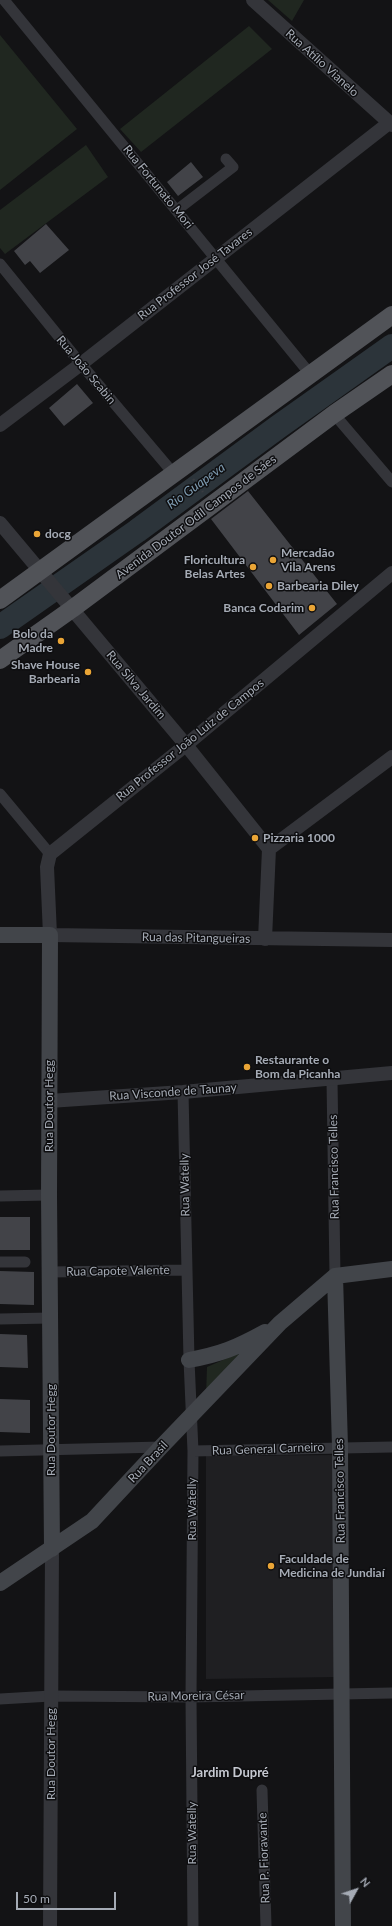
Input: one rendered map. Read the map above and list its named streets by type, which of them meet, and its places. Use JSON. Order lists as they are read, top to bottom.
{
  "streets": {
    "main road": [
      "Avenida Doutor Odil Campos de Sáes",
      "Rua das Pitangueiras",
      "Rua Doutor Hegg",
      "Rua Francisco Telles",
      "Rua Brasil"
    ],
    "street": [
      "Rua Atílio Vianelo",
      "Rua Fortunato Mori",
      "Rua Professor José Tavares",
      "Rua João Scabin",
      "Rua Silva Jardim",
      "Rua Professor João Luiz de Campos",
      "Rua Visconde de Taunay",
      "Rua Watelly",
      "Rua Capote Valente",
      "Rua General Carneiro",
      "Rua Moreira César",
      "Rua P. Fioravante"
    ]
  },
  "crossings": [
    ["Rua Atílio Vianelo", "Rua Professor José Tavares"],
    ["Rua Fortunato Mori", "Rua Professor José Tavares"],
    ["Rua Professor José Tavares", "Rua João Scabin"],
    ["Avenida Doutor Odil Campos de Sáes", "Rua Silva Jardim"],
    ["Rua Silva Jardim", "Rua Professor João Luiz de Campos"],
    ["Rua das Pitangueiras", "Rua Doutor Hegg"],
    ["Rua Visconde de Taunay", "Rua Doutor Hegg"],
    ["Rua Visconde de Taunay", "Rua Francisco Telles"],
    ["Rua Visconde de Taunay", "Rua Watelly"],
    ["Rua Doutor Hegg", "Rua Capote Valente"],
    ["Rua Doutor Hegg", "Rua Brasil"],
    ["Rua Doutor Hegg", "Rua Moreira César"],
    ["Rua Francisco Telles", "Rua General Carneiro"],
    ["Rua Francisco Telles", "Rua Moreira César"],
    ["Rua Watelly", "Rua Capote Valente"],
    ["Rua Watelly", "Rua General Carneiro"],
    ["Rua Watelly", "Rua Brasil"],
    ["Rua Watelly", "Rua Moreira César"]
  ],
  "districts": ["Jardim Dupré"],
  "water": ["Rio Guapeva"],
  "places": [
    "docg",
    "Mercadão Vila Arens",
    "Floricultura Belas Artes",
    "Barbearia Diley",
    "Banca Codarim",
    "Bolo da Madre",
    "Shave House Barbearia",
    "Pizzaria 1000",
    "Restaurante o Bom da Picanha",
    "Faculdade de Medicina de Jundiaí"
  ],
  "scale_bar": "50 m",
  "north": "top right"
}
